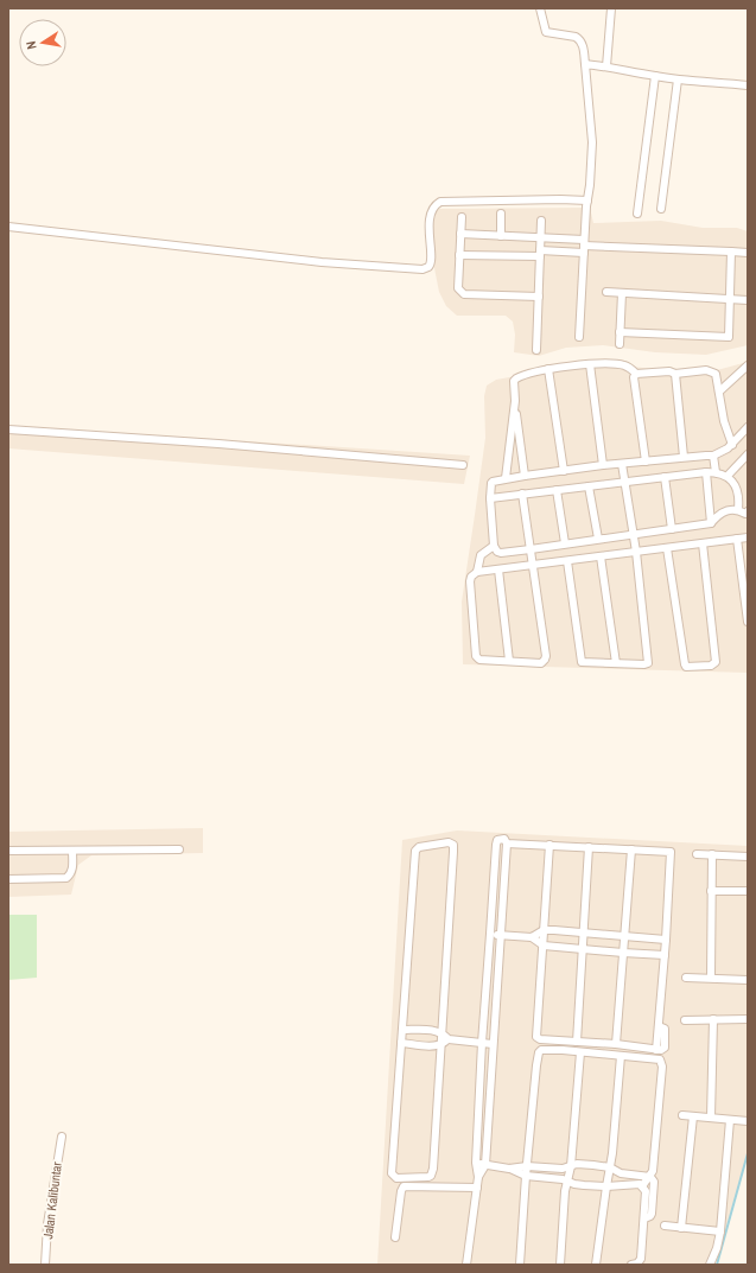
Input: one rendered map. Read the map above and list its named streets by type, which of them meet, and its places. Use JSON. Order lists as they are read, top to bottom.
{
  "streets": {
    "street": ["Jalan Kalibuntar"]
  },
  "north": "left"
}
